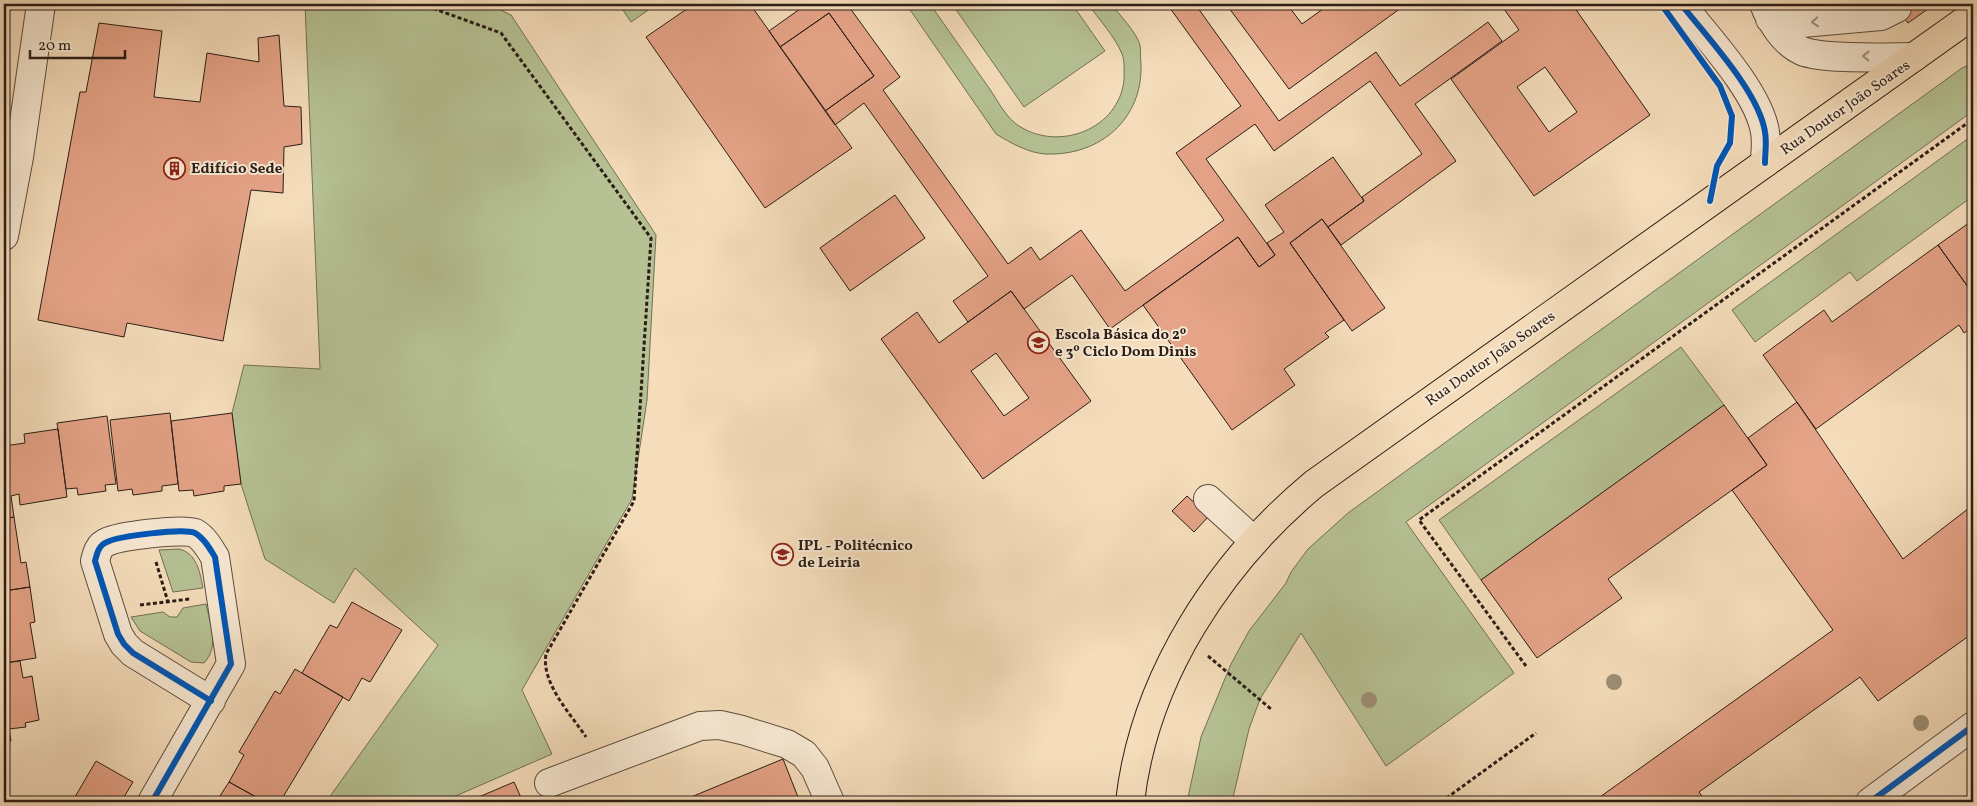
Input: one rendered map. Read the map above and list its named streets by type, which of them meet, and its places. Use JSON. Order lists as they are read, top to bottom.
{
  "streets": {
    "main road": ["Rua Doutor João Soares"]
  },
  "places": {
    "building": ["Edifício Sede"],
    "school or university": ["Escola Básica do 2º e 3º Ciclo Dom Dinis", "IPL - Politécnico de Leiria"]
  },
  "scale_bar": "20 m"
}
